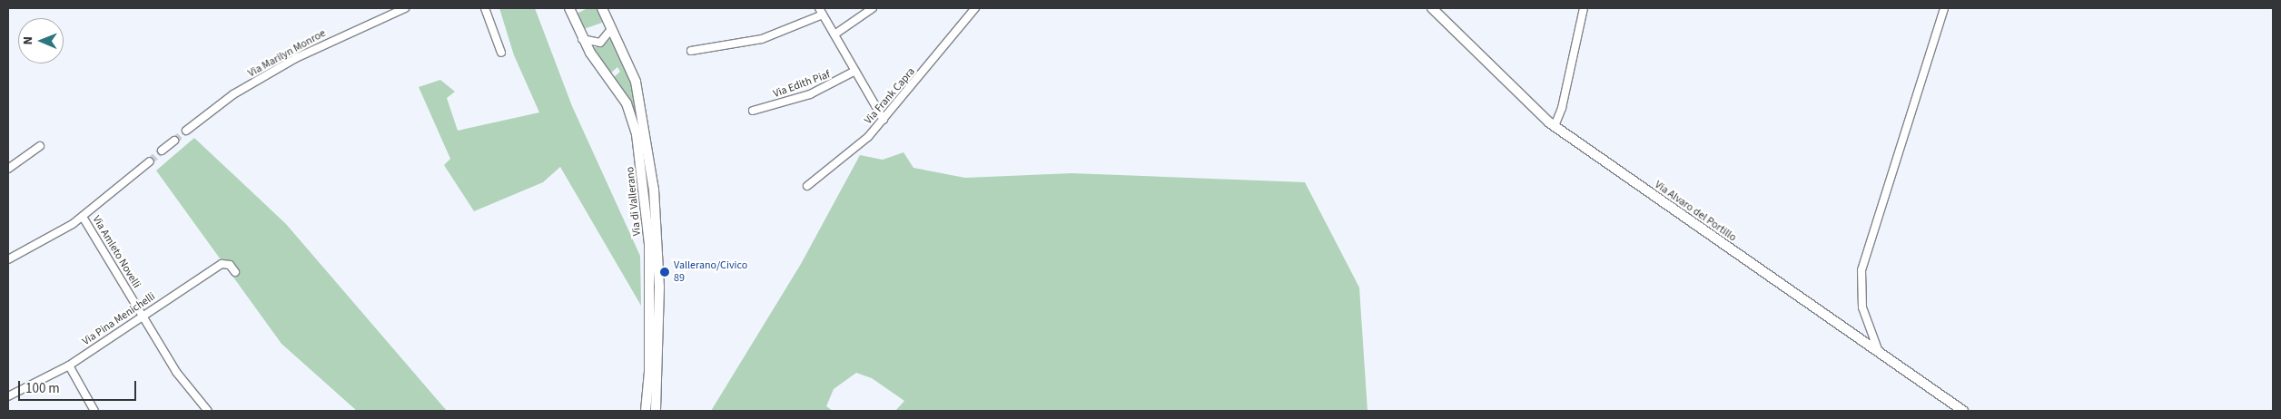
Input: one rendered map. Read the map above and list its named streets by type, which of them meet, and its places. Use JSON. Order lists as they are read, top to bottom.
{
  "streets": {
    "street": [
      "Via Marilyn Monroe",
      "Via Edith Piaf",
      "Via Frank Capra",
      "Via di Vallerano",
      "Via Alvaro del Portillo",
      "Via Amleto Novelli",
      "Via Pina Menichelli"
    ]
  },
  "crossings": [
    ["Via Amleto Novelli", "Via Pina Menichelli"]
  ],
  "places": ["Vallerano/Civico 89"],
  "scale_bar": "100 m",
  "north": "left"
}
